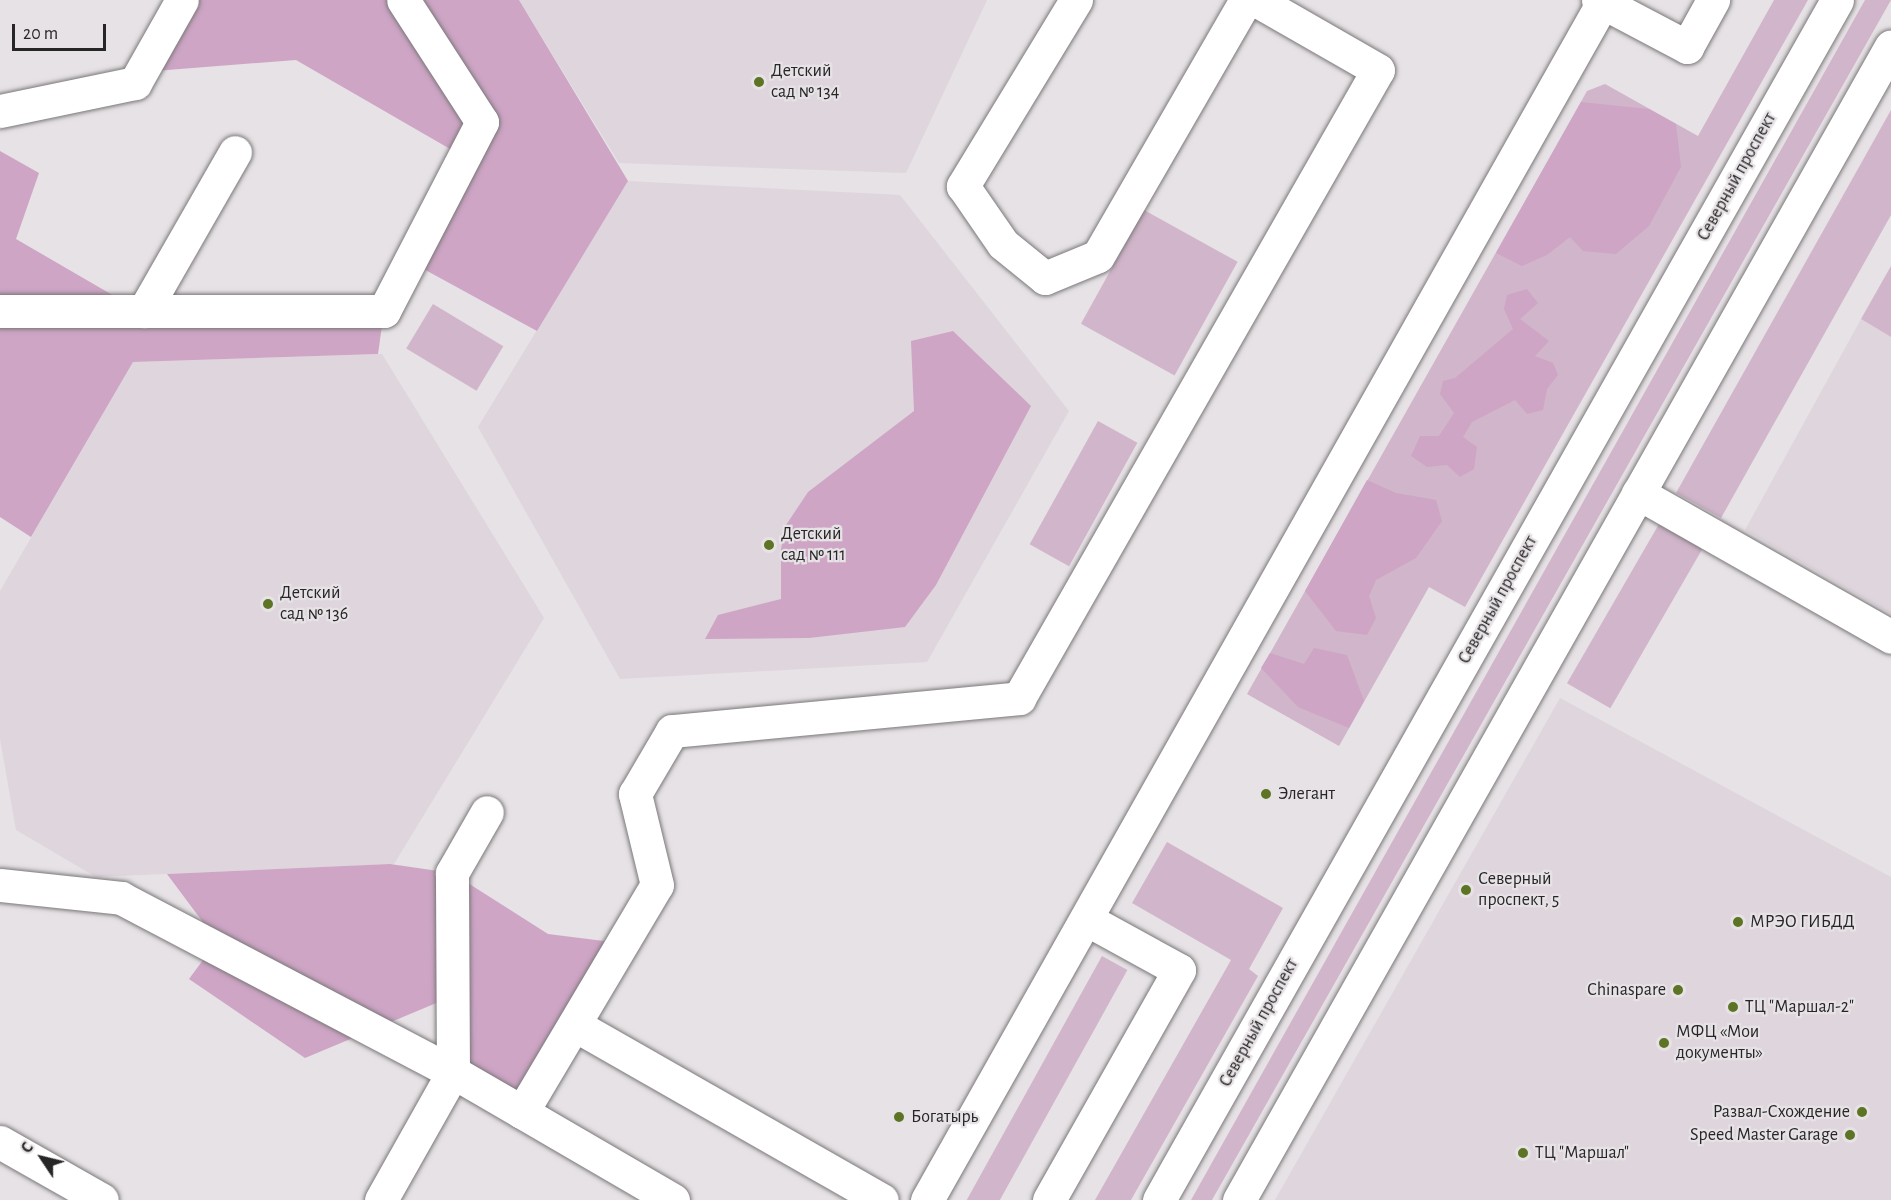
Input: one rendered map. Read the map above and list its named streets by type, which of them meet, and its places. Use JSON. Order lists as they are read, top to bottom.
{
  "streets": {
    "main road": ["Северный проспект"]
  },
  "places": [
    "Детский сад № 134",
    "Детский сад № 111",
    "Детский сад № 136",
    "Элегант",
    "Северный проспект, 5",
    "МРЭО ГИБДД",
    "Chinaspare",
    "ТЦ \"Маршал-2\"",
    "МФЦ «Мои документы»",
    "Развал-Схождение",
    "Богатырь",
    "Speed Master Garage",
    "ТЦ \"Маршал\""
  ],
  "scale_bar": "20 m",
  "north": "top left"
}
